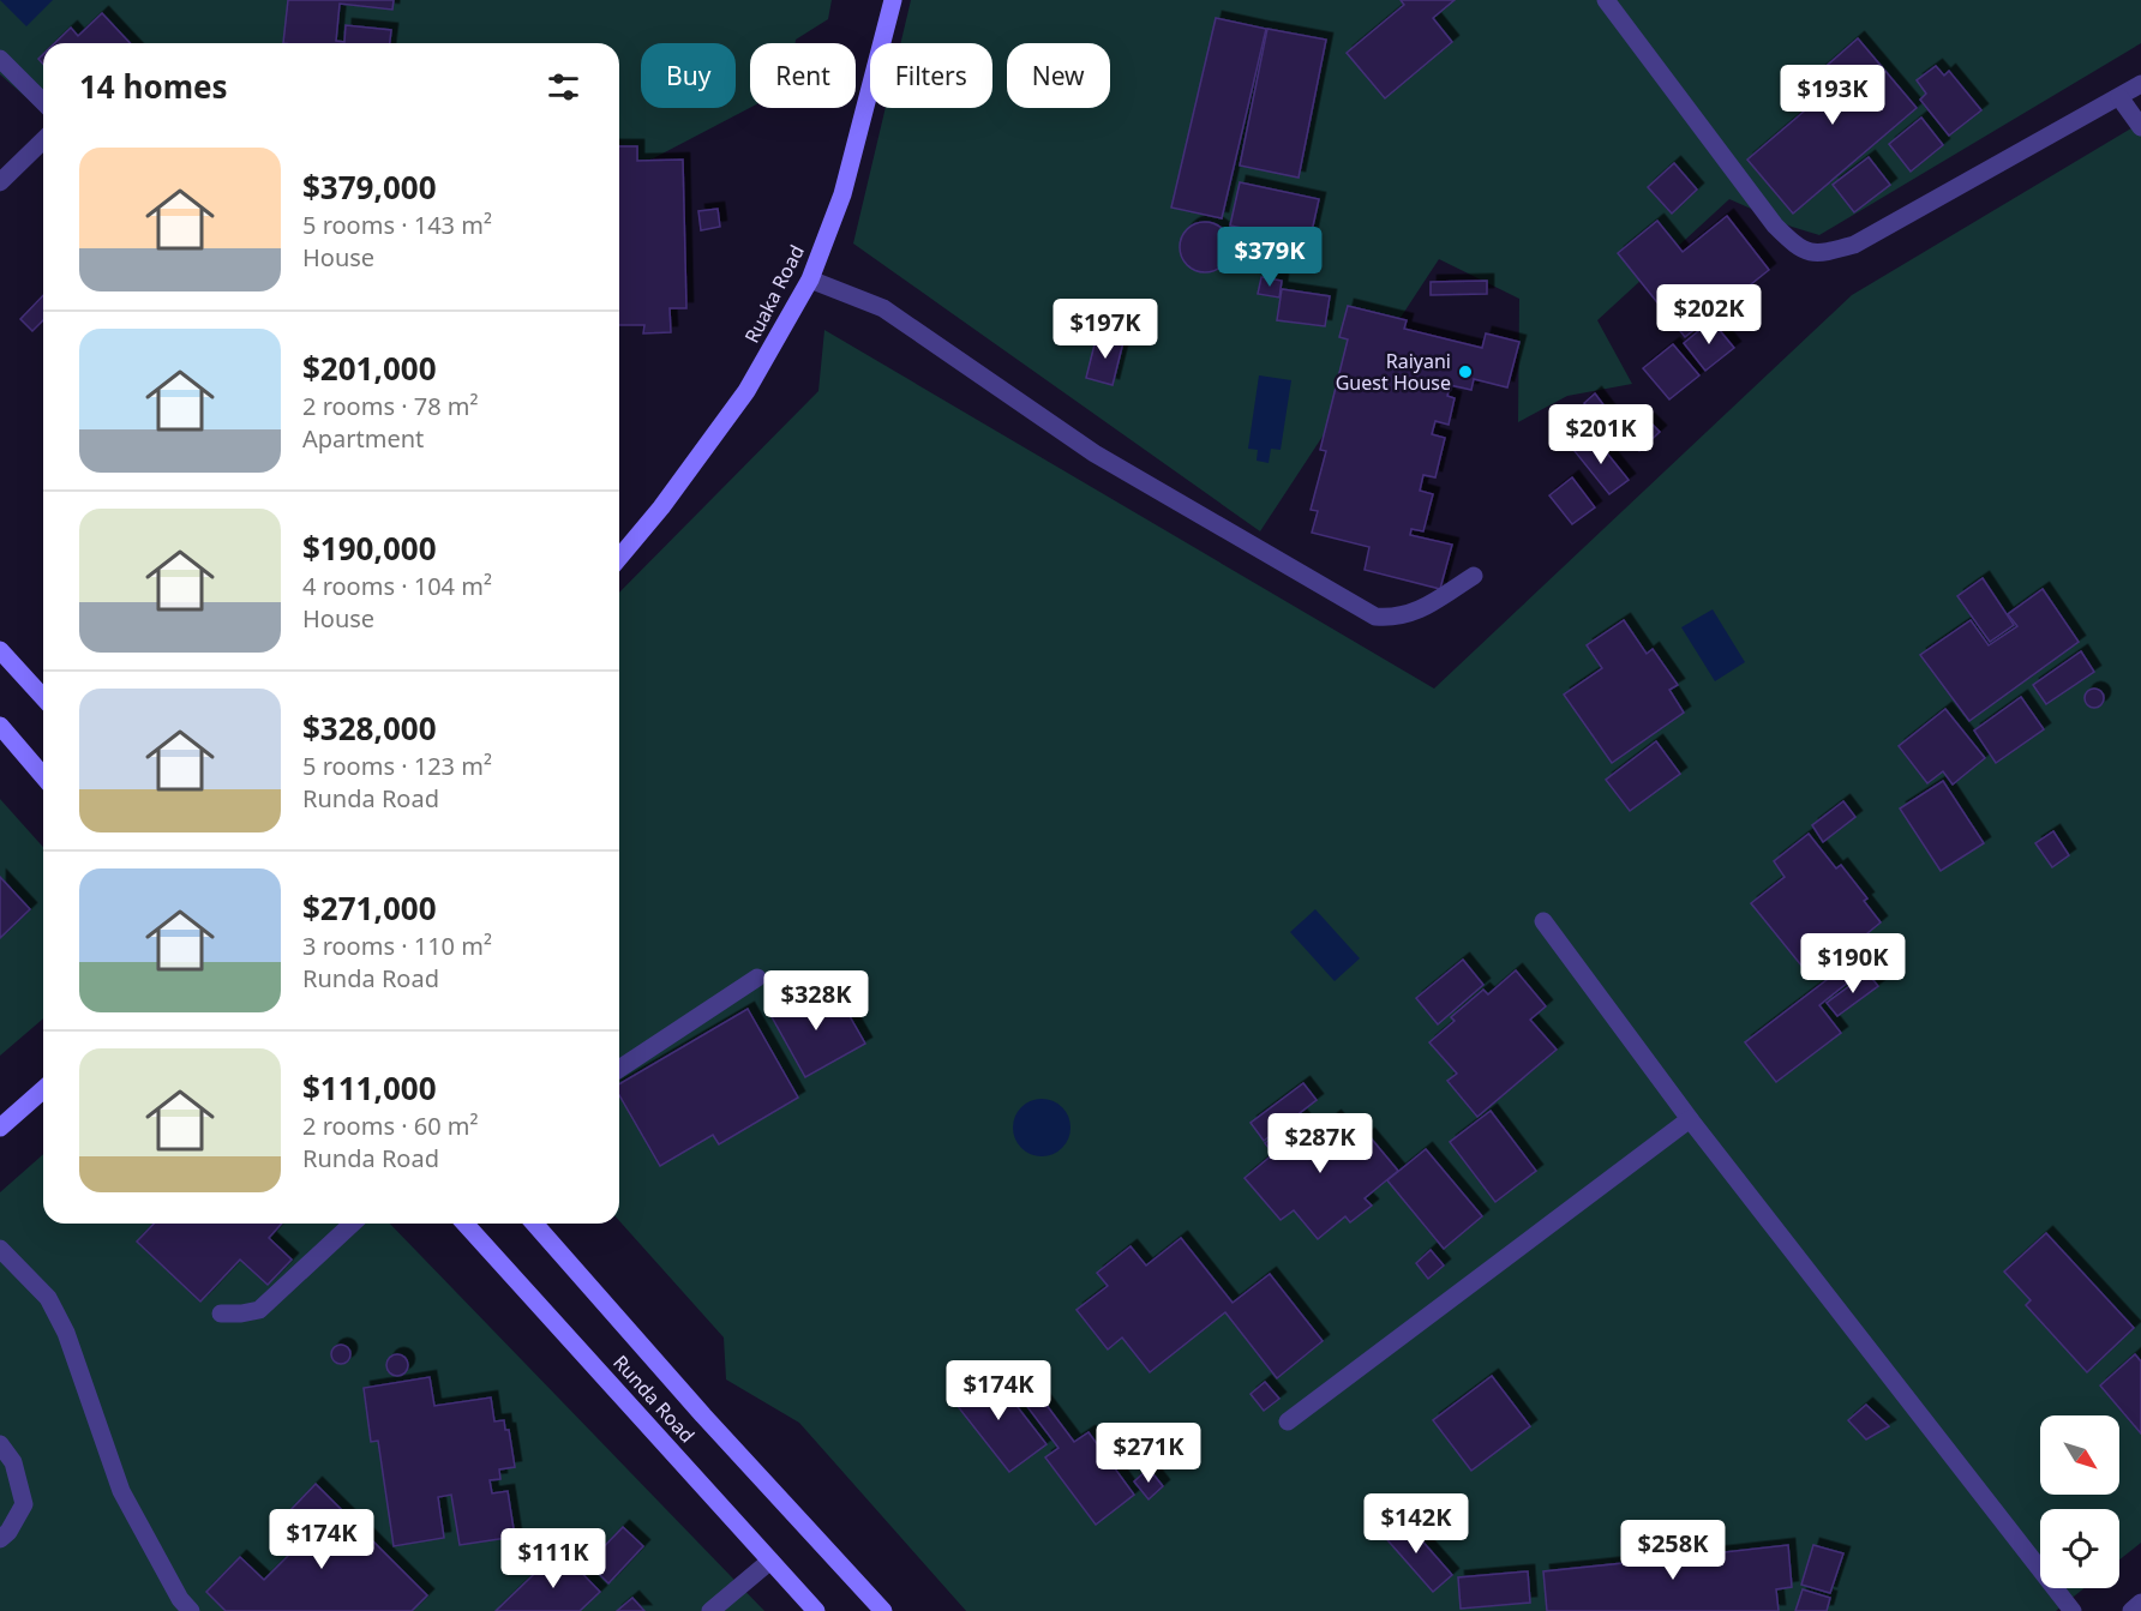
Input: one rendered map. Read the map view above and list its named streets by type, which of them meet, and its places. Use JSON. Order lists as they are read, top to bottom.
{
  "streets": {
    "street": ["Ruaka Road", "Runda Road"]
  },
  "places": ["Raiyani Guest House"],
  "north": "bottom right",
  "page": {
    "chip": [
      "Buy",
      "Rent",
      "Filters",
      "New"
    ],
    "heading": "14 homes",
    "price": [
      "$193K",
      "$379K",
      "$202K",
      "$197K",
      "$201K",
      "$190K",
      "$328K",
      "$287K",
      "$174K",
      "$271K",
      "$142K",
      "$174K",
      "$258K",
      "$111K"
    ],
    "list": [
      {
        "name": "$379,000",
        "note": "5 rooms · 143 m² · House"
      },
      {
        "name": "$201,000",
        "note": "2 rooms · 78 m² · Apartment"
      },
      {
        "name": "$190,000",
        "note": "4 rooms · 104 m² · House"
      },
      {
        "name": "$328,000",
        "note": "5 rooms · 123 m² · Runda Road"
      },
      {
        "name": "$271,000",
        "note": "3 rooms · 110 m² · Runda Road"
      },
      {
        "name": "$111,000",
        "note": "2 rooms · 60 m² · Runda Road"
      }
    ]
  }
}
